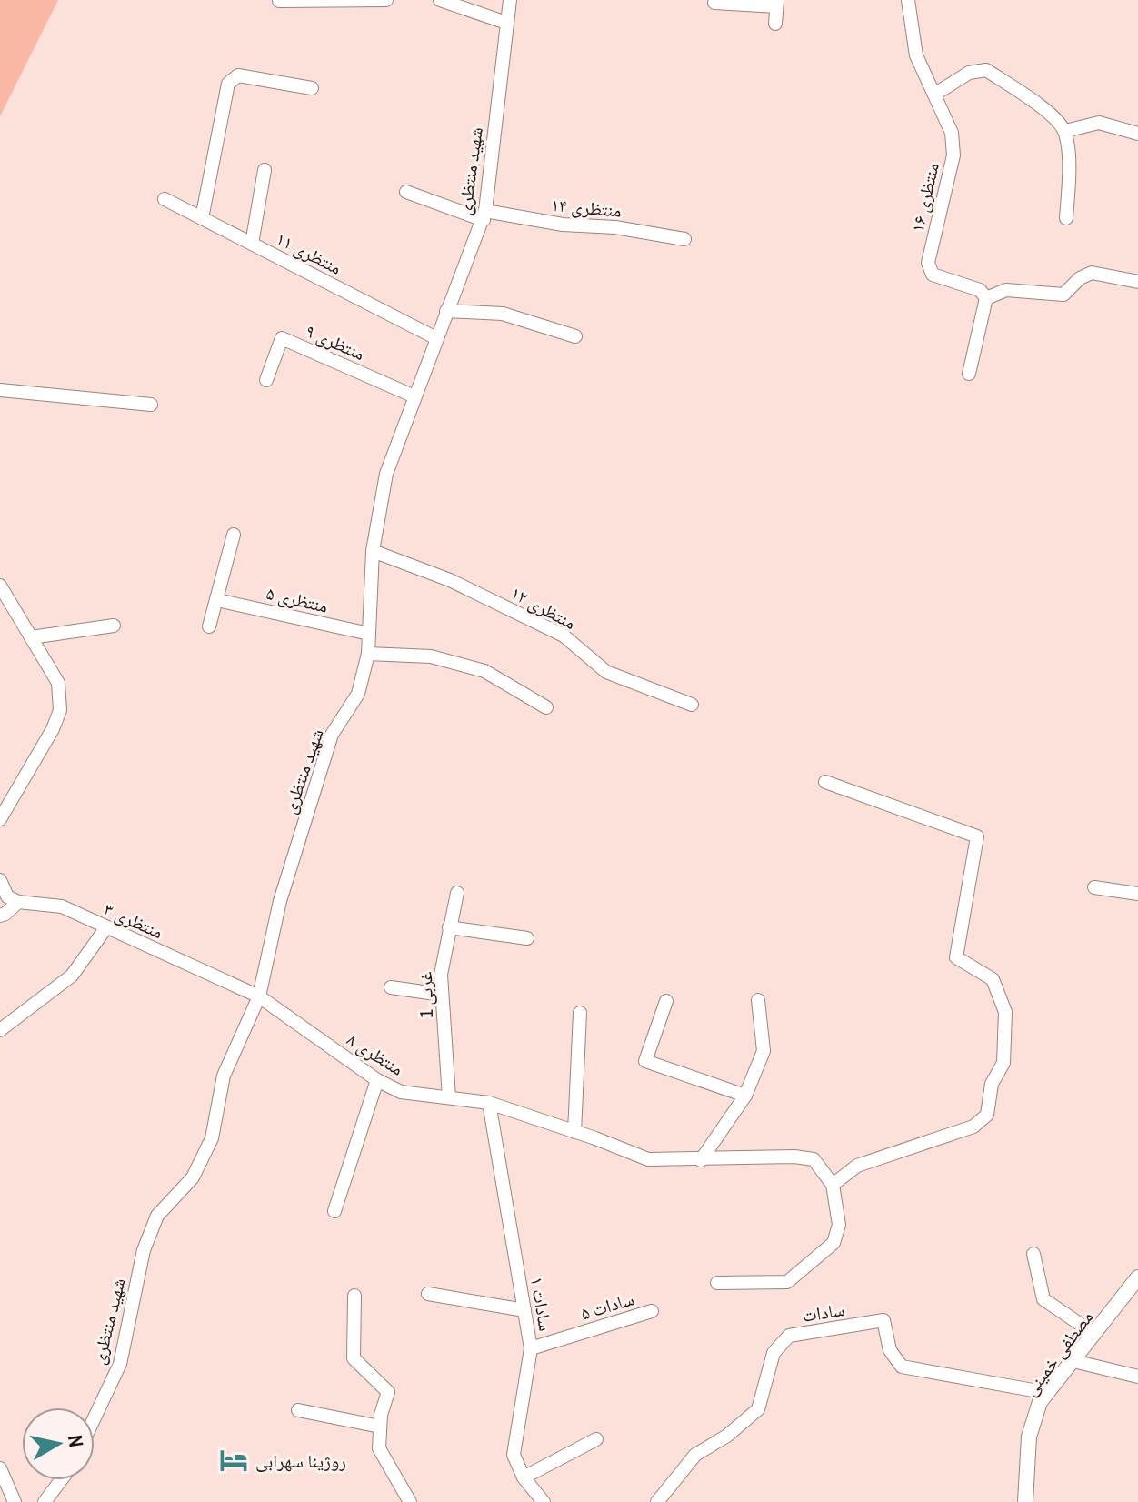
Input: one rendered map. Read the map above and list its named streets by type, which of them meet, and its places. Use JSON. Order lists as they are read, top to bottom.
{
  "streets": {
    "street": [
      "شهید منتظری",
      "منتظری ۱۶",
      "منتظری ۱۴",
      "منتظری ۱۱",
      "منتظری ۹",
      "منتظری ۵",
      "منتظری ۱۲",
      "منتظری ۳",
      "غربی 1",
      "منتظری ۸",
      "سادات ۱",
      "سادات ۵",
      "سادات",
      "مصطفی خمینی"
    ]
  },
  "crossings": [
    ["شهید منتظری", "منتظری ۱۴"],
    ["شهید منتظری", "منتظری ۱۱"],
    ["شهید منتظری", "منتظری ۹"],
    ["شهید منتظری", "منتظری ۵"],
    ["شهید منتظری", "منتظری ۱۲"],
    ["شهید منتظری", "منتظری ۳"],
    ["شهید منتظری", "منتظری ۸"],
    ["منتظری ۳", "منتظری ۸"],
    ["غربی 1", "منتظری ۸"],
    ["منتظری ۸", "سادات ۱"],
    ["سادات ۱", "سادات ۵"],
    ["سادات", "مصطفی خمینی"]
  ],
  "places": {
    "hotel": ["روژینا سهرابی"]
  },
  "north": "right"
}
